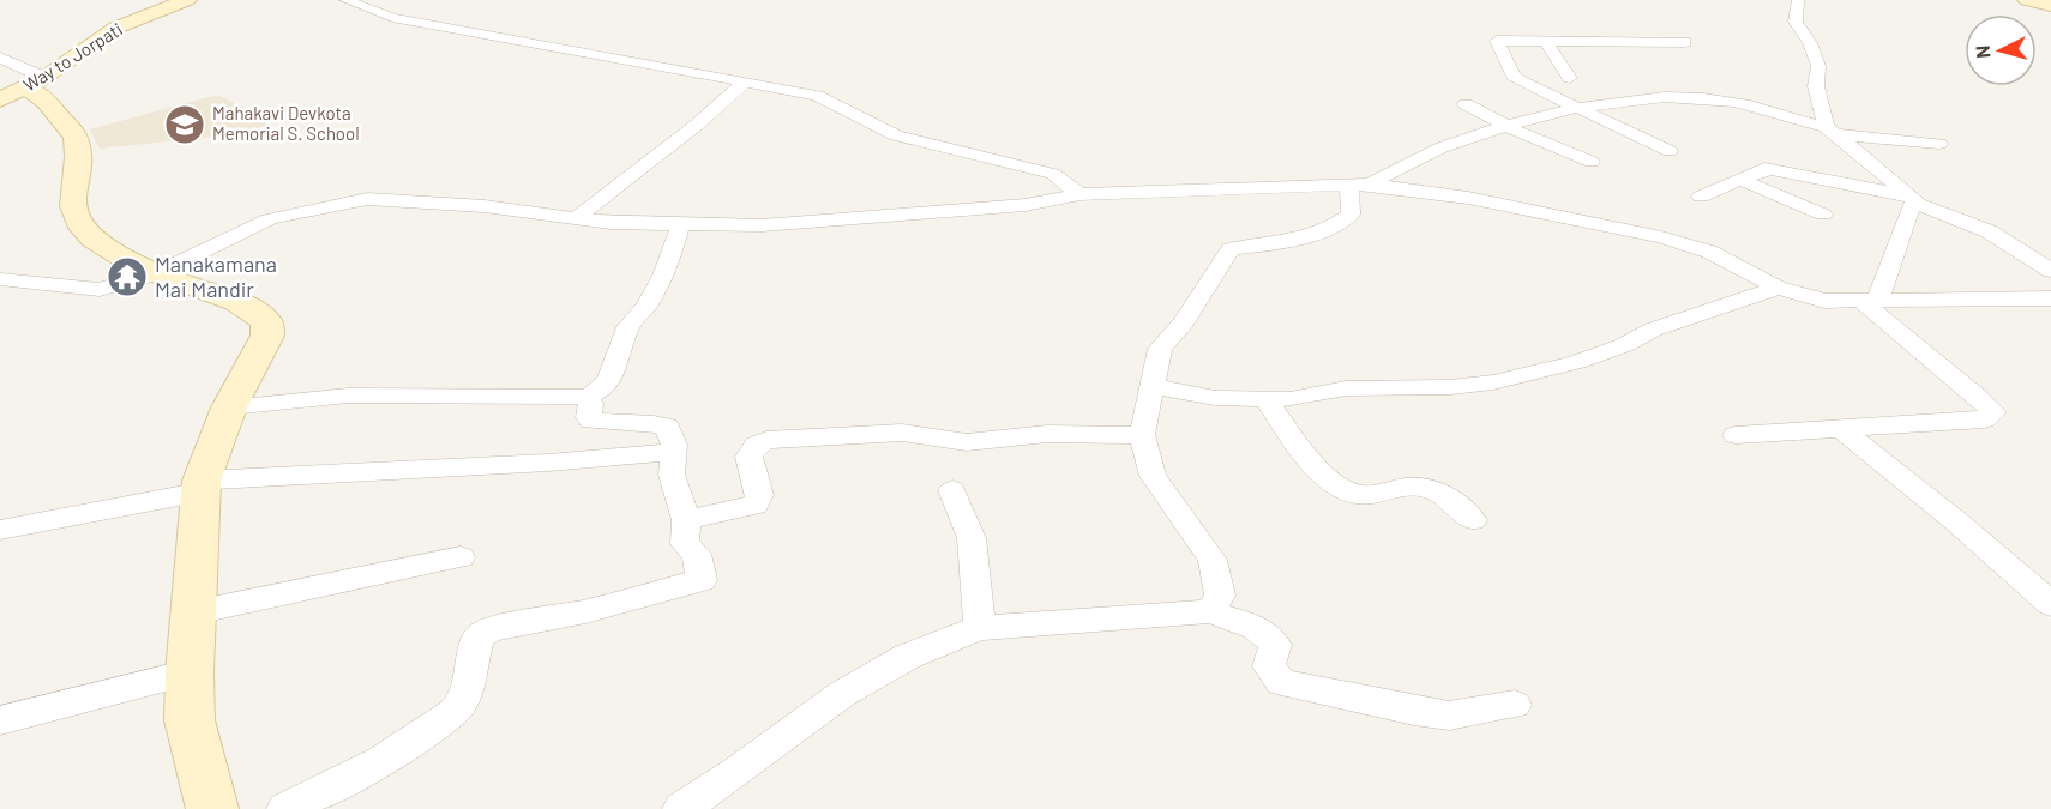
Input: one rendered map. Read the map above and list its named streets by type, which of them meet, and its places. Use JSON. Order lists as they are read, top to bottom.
{
  "streets": {
    "street": ["Way to Jorpati"]
  },
  "places": {
    "school or university": ["Mahakavi Devkota Memorial S. School"],
    "temple": ["Manakamana Mai Mandir"]
  },
  "north": "left"
}
